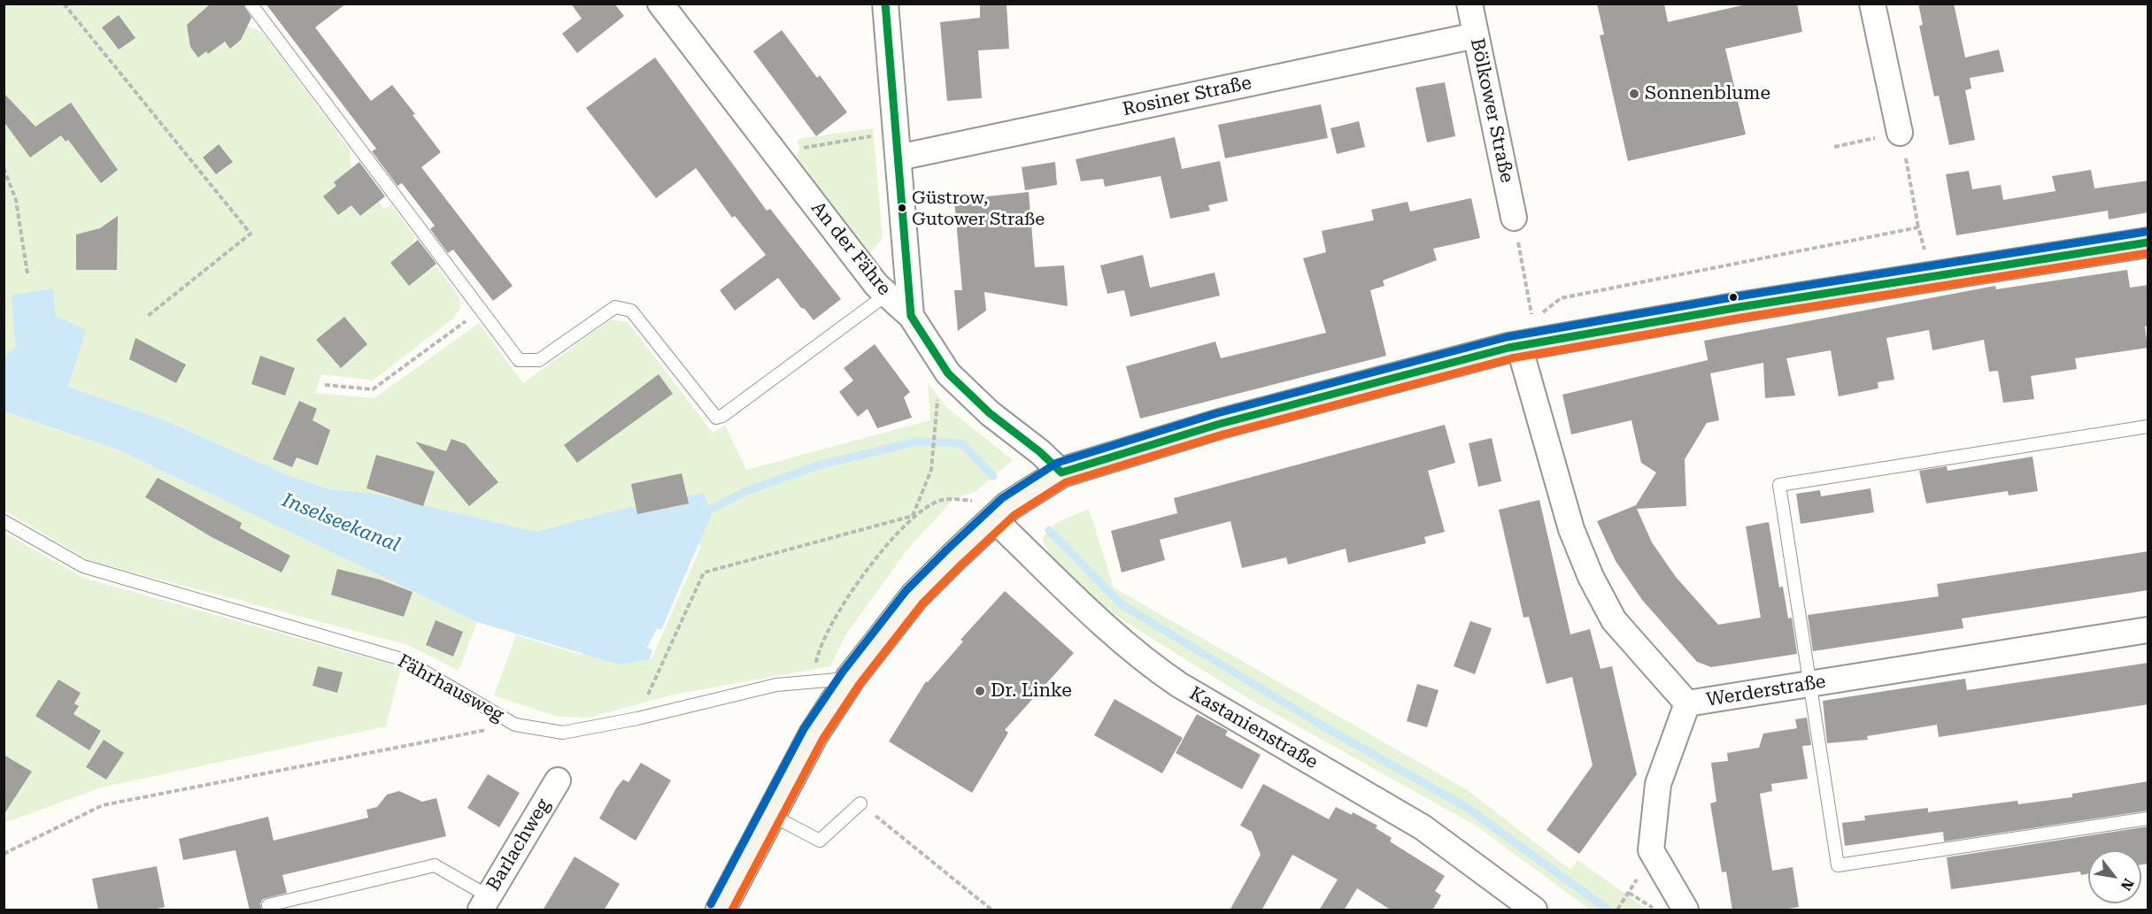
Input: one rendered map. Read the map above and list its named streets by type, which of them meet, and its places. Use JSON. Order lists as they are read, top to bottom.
{
  "streets": {
    "street": [
      "Rosiner Straße",
      "Bölkower Straße",
      "An der Fähre",
      "Werderstraße",
      "Kastanienstraße",
      "Barlachweg"
    ],
    "lane": ["Fährhausweg"]
  },
  "crossings": [
    ["Rosiner Straße", "Bölkower Straße"]
  ],
  "water": ["Inselseekanal"],
  "places": ["Sonnenblume", "Güstrow, Gutower Straße", "Dr. Linke"],
  "north": "bottom right"
}
